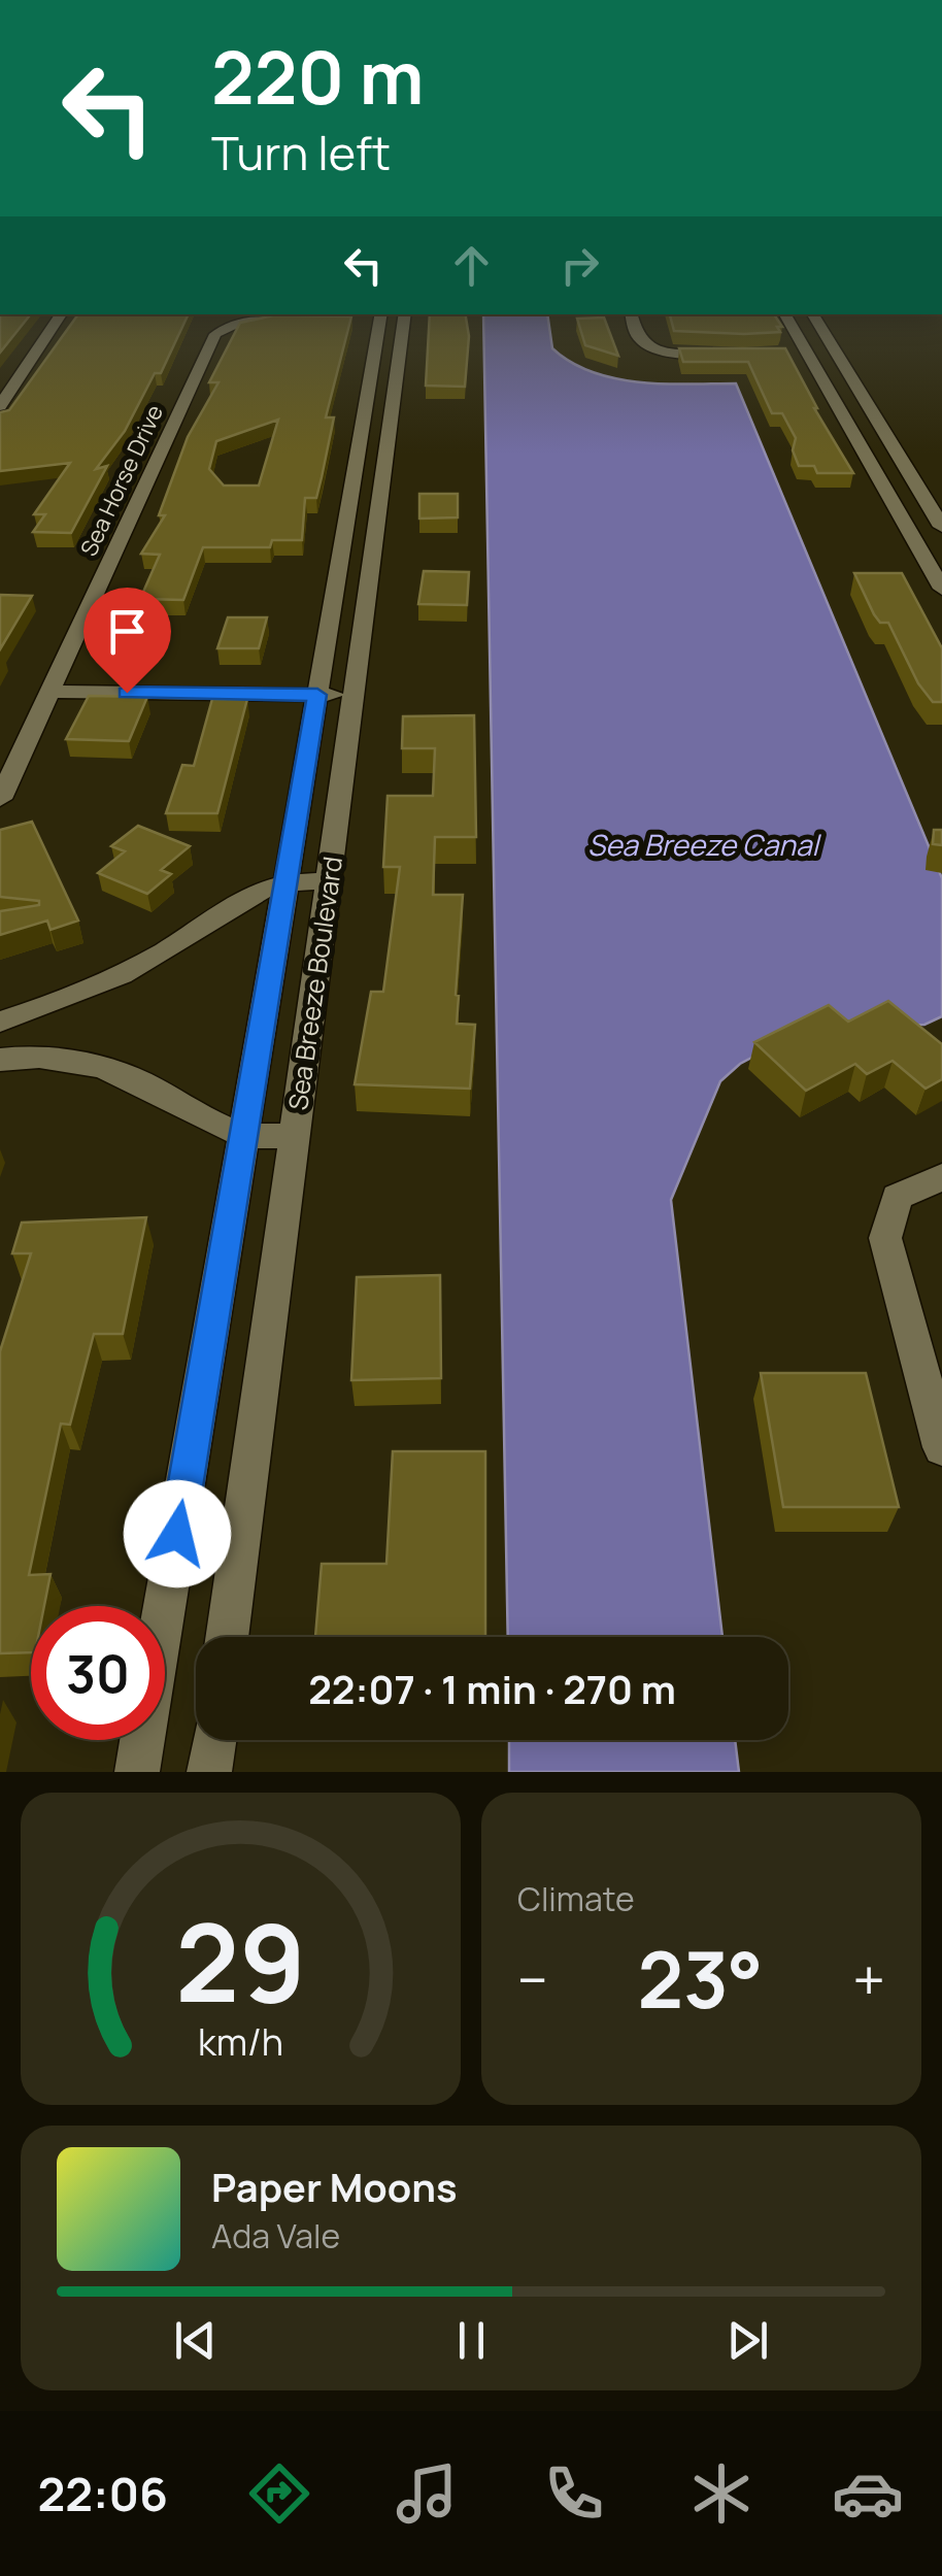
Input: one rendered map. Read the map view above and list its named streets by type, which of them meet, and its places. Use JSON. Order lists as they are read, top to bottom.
{
  "streets": {
    "street": ["Sea Horse Drive", "Sea Breeze Boulevard"]
  },
  "water": ["Sea Breeze Canal"],
  "page": {
    "turn": ["220 m", "Turn left"],
    "limit": "30",
    "trip": "22:07 · 1 min · 270 m",
    "tile": "Climate",
    "heat": ["−", "23°", "+"],
    "song": ["Paper Moons", "Ada Vale"],
    "tabs": "22:06",
    "gauge": ["29", "km/h"]
  }
}
